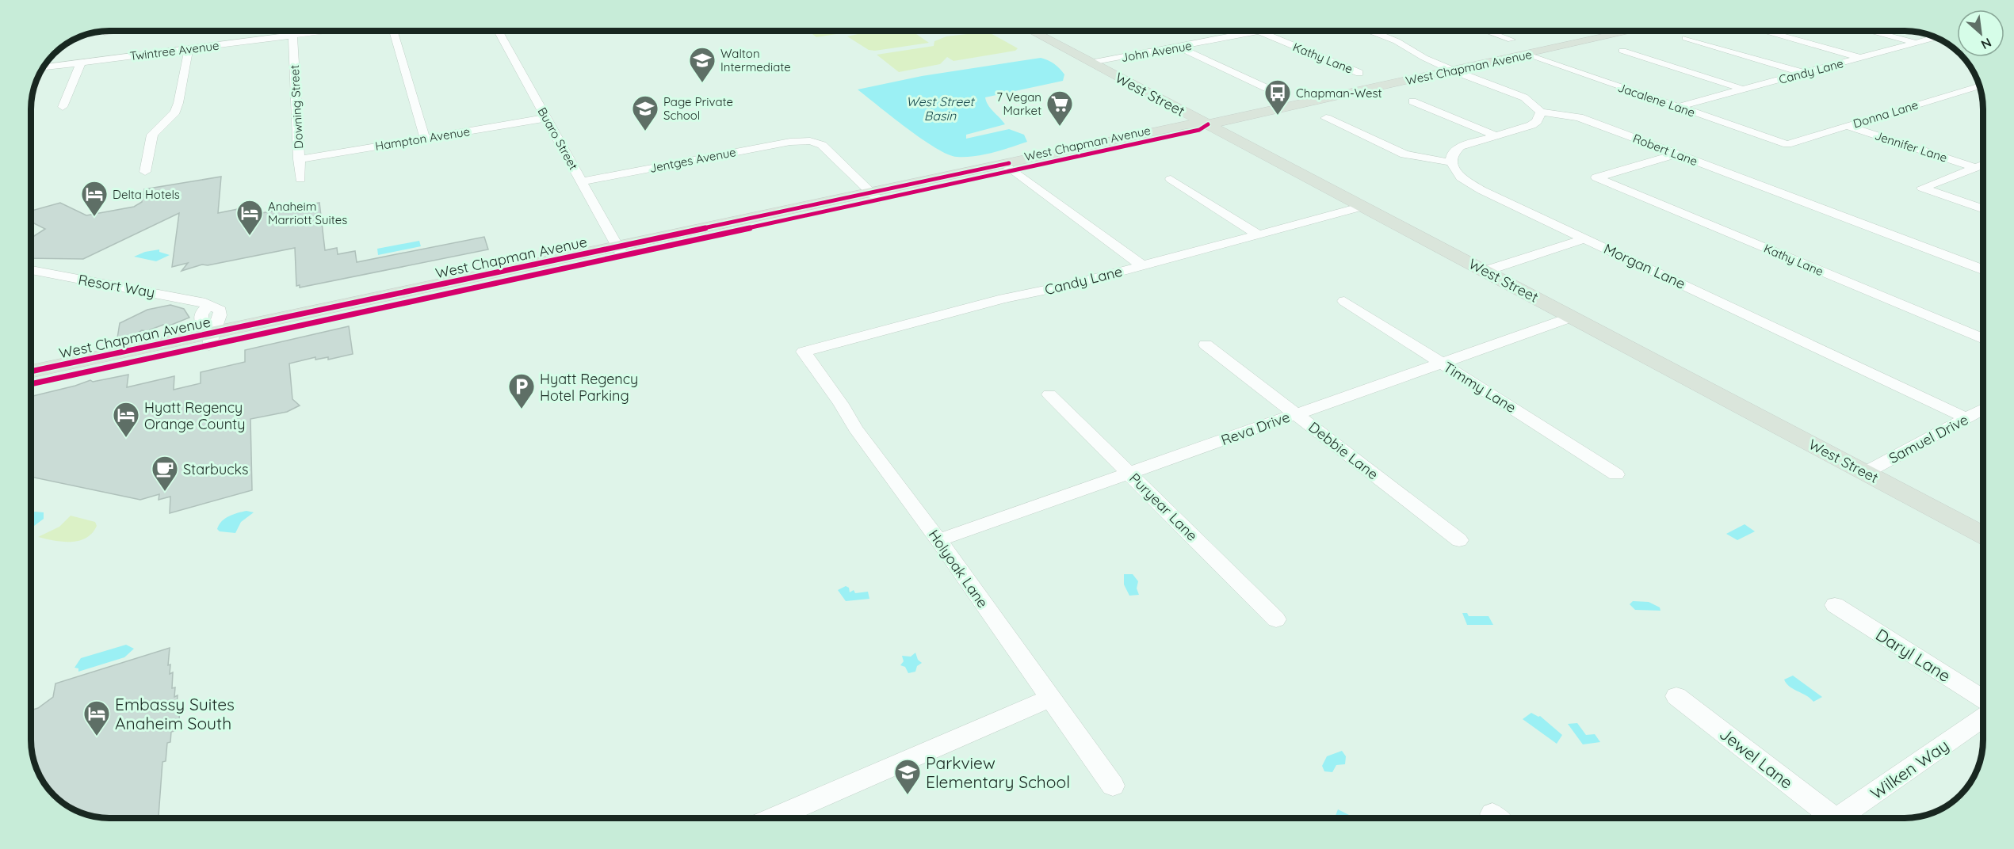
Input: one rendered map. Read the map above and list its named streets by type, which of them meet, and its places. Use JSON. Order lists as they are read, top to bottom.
{
  "streets": {
    "main road": ["West Chapman Avenue", "West Street"],
    "street": [
      "Twintree Avenue",
      "John Avenue",
      "Kathy Lane",
      "Candy Lane",
      "Jacalene Lane",
      "Downing Street",
      "Donna Lane",
      "Hampton Avenue",
      "Buaro Street",
      "Jennifer Lane",
      "Robert Lane",
      "Jentges Avenue",
      "Morgan Lane",
      "Resort Way",
      "Timmy Lane",
      "Reva Drive",
      "Samuel Drive",
      "Debbie Lane",
      "Puryear Lane",
      "Holyoak Lane",
      "Daryl Lane",
      "Jewel Lane",
      "Wilken Way"
    ]
  },
  "crossings": [
    ["Twintree Avenue", "Downing Street"],
    ["John Avenue", "Kathy Lane"],
    ["John Avenue", "West Street"],
    ["Kathy Lane", "Robert Lane"],
    ["West Chapman Avenue", "West Street"],
    ["West Chapman Avenue", "Jacalene Lane"],
    ["West Chapman Avenue", "Buaro Street"],
    ["West Chapman Avenue", "Jentges Avenue"],
    ["West Chapman Avenue", "Resort Way"],
    ["Candy Lane", "West Street"],
    ["Candy Lane", "Jacalene Lane"],
    ["Candy Lane", "Holyoak Lane"],
    ["West Street", "Reva Drive"],
    ["West Street", "Samuel Drive"],
    ["Jacalene Lane", "Donna Lane"],
    ["Downing Street", "Hampton Avenue"],
    ["Donna Lane", "Jennifer Lane"],
    ["Hampton Avenue", "Buaro Street"],
    ["Buaro Street", "Jentges Avenue"],
    ["Morgan Lane", "Samuel Drive"],
    ["Timmy Lane", "Reva Drive"],
    ["Reva Drive", "Debbie Lane"],
    ["Reva Drive", "Puryear Lane"],
    ["Reva Drive", "Holyoak Lane"]
  ],
  "water": ["West Street Basin"],
  "places": {
    "school or university": ["Walton Intermediate", "Page Private School", "Parkview Elementary School"],
    "bus stop": ["Chapman-West"],
    "supermarket": ["7 Vegan Market"],
    "hotel": [
      "Delta Hotels",
      "Anaheim Marriott Suites",
      "Hyatt Regency Orange County",
      "Embassy Suites Anaheim South"
    ],
    "parking": ["Hyatt Regency Hotel Parking"],
    "cafe": ["Starbucks"]
  },
  "north": "bottom right"
}
